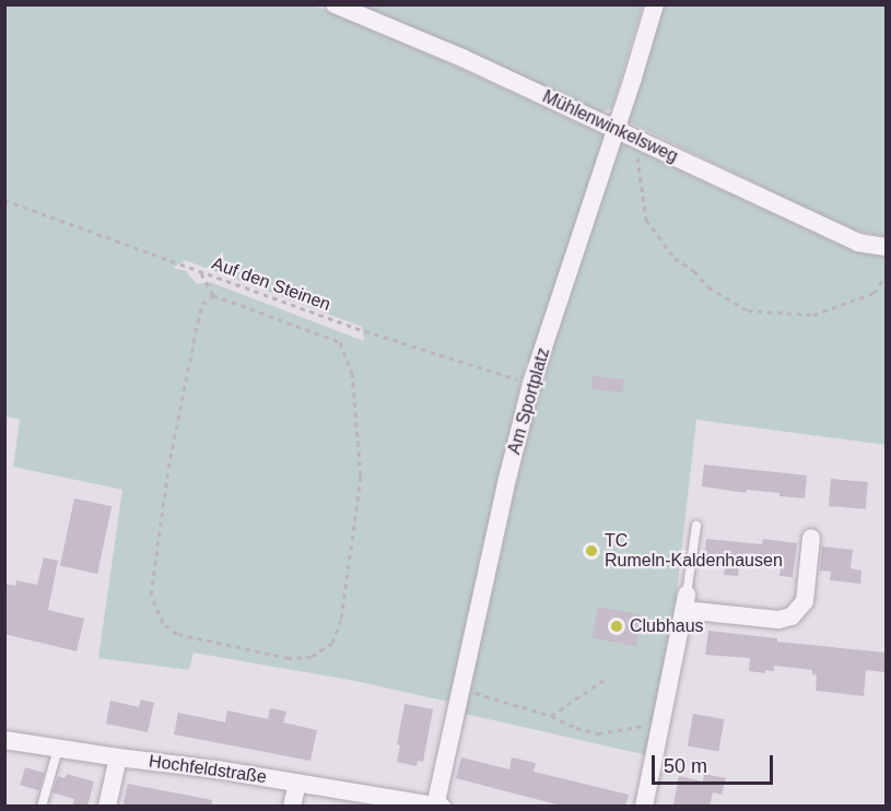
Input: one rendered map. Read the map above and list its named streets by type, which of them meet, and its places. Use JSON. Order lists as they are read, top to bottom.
{
  "streets": {
    "street": ["Mühlenwinkelsweg", "Am Sportplatz", "Hochfeldstraße"],
    "path": ["Auf den Steinen"]
  },
  "crossings": [
    ["Mühlenwinkelsweg", "Am Sportplatz"],
    ["Auf den Steinen", "Am Sportplatz"],
    ["Am Sportplatz", "Hochfeldstraße"]
  ],
  "places": ["TC Rumeln-Kaldenhausen", "Clubhaus"],
  "scale_bar": "50 m"
}
